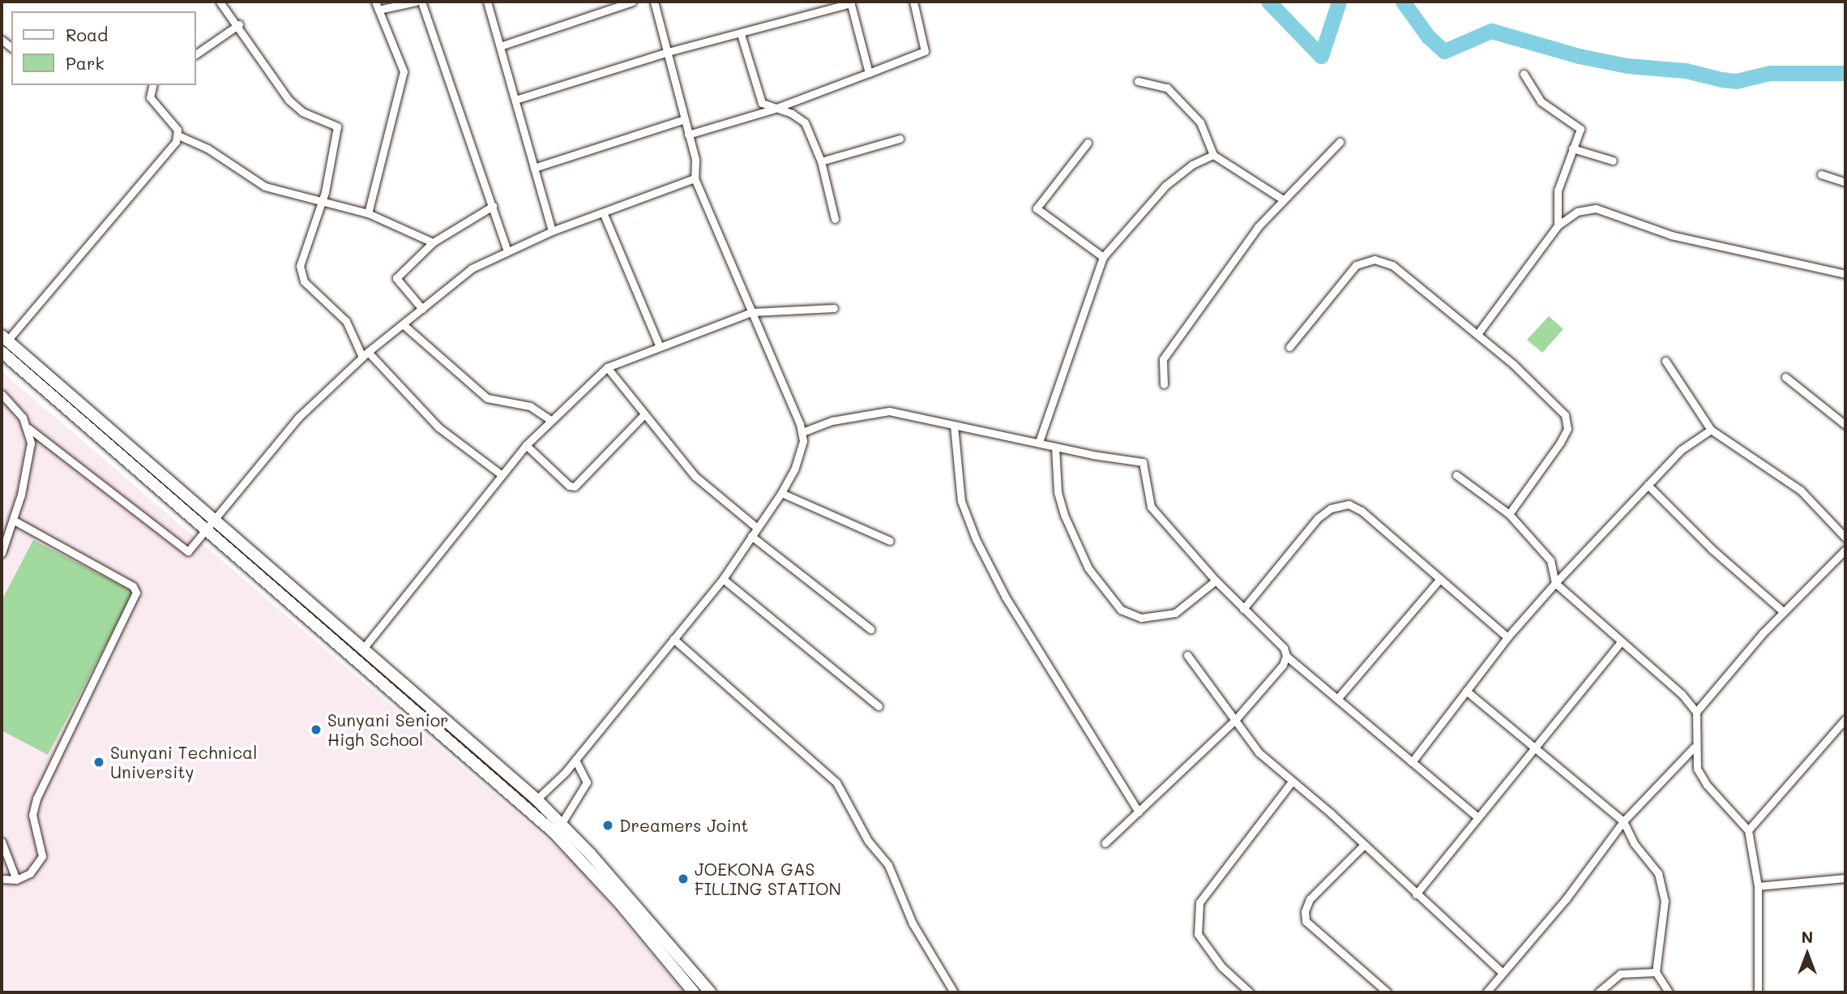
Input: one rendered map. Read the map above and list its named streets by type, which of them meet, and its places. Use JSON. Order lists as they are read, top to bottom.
{
  "places": [
    "Sunyani Senior High School",
    "Sunyani Technical University",
    "Dreamers Joint",
    "JOEKONA GAS FILLING STATION"
  ],
  "legend": ["Road", "Park"],
  "north": "top"
}
